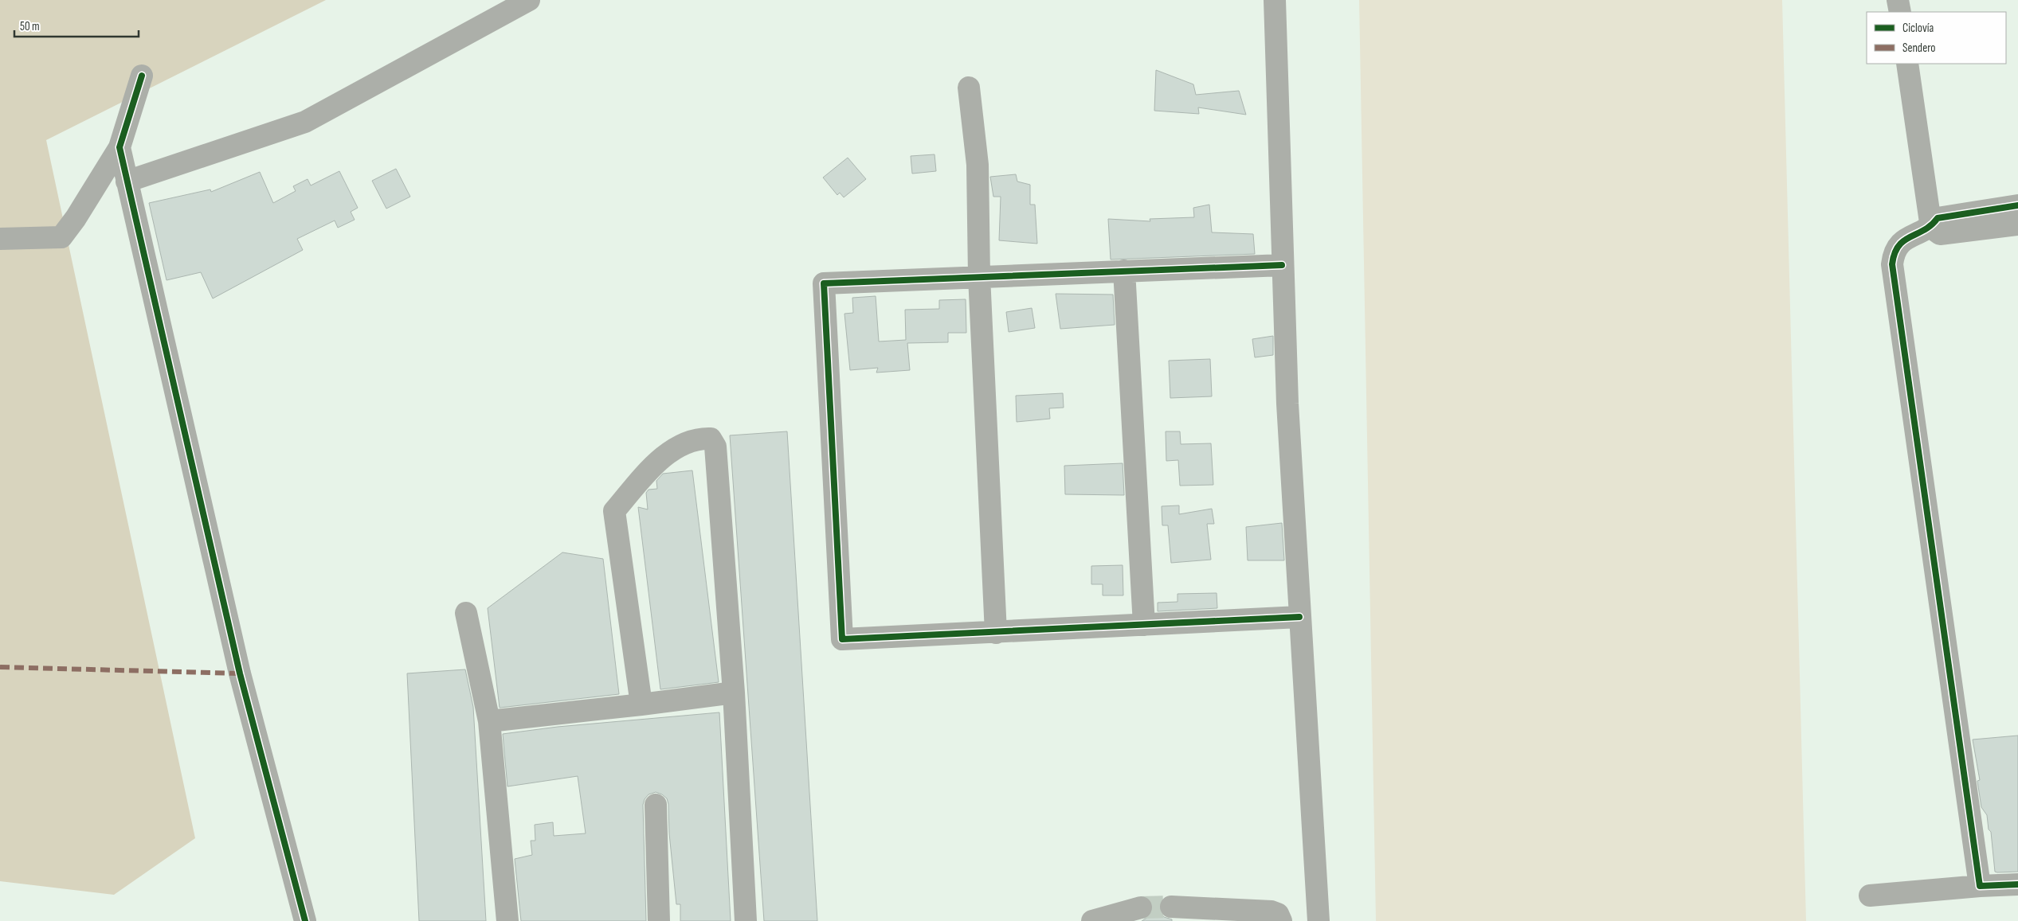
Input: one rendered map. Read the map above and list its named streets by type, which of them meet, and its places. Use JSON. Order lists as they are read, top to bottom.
{
  "legend": ["Ciclovía", "Sendero"],
  "scale_bar": "50 m"
}
